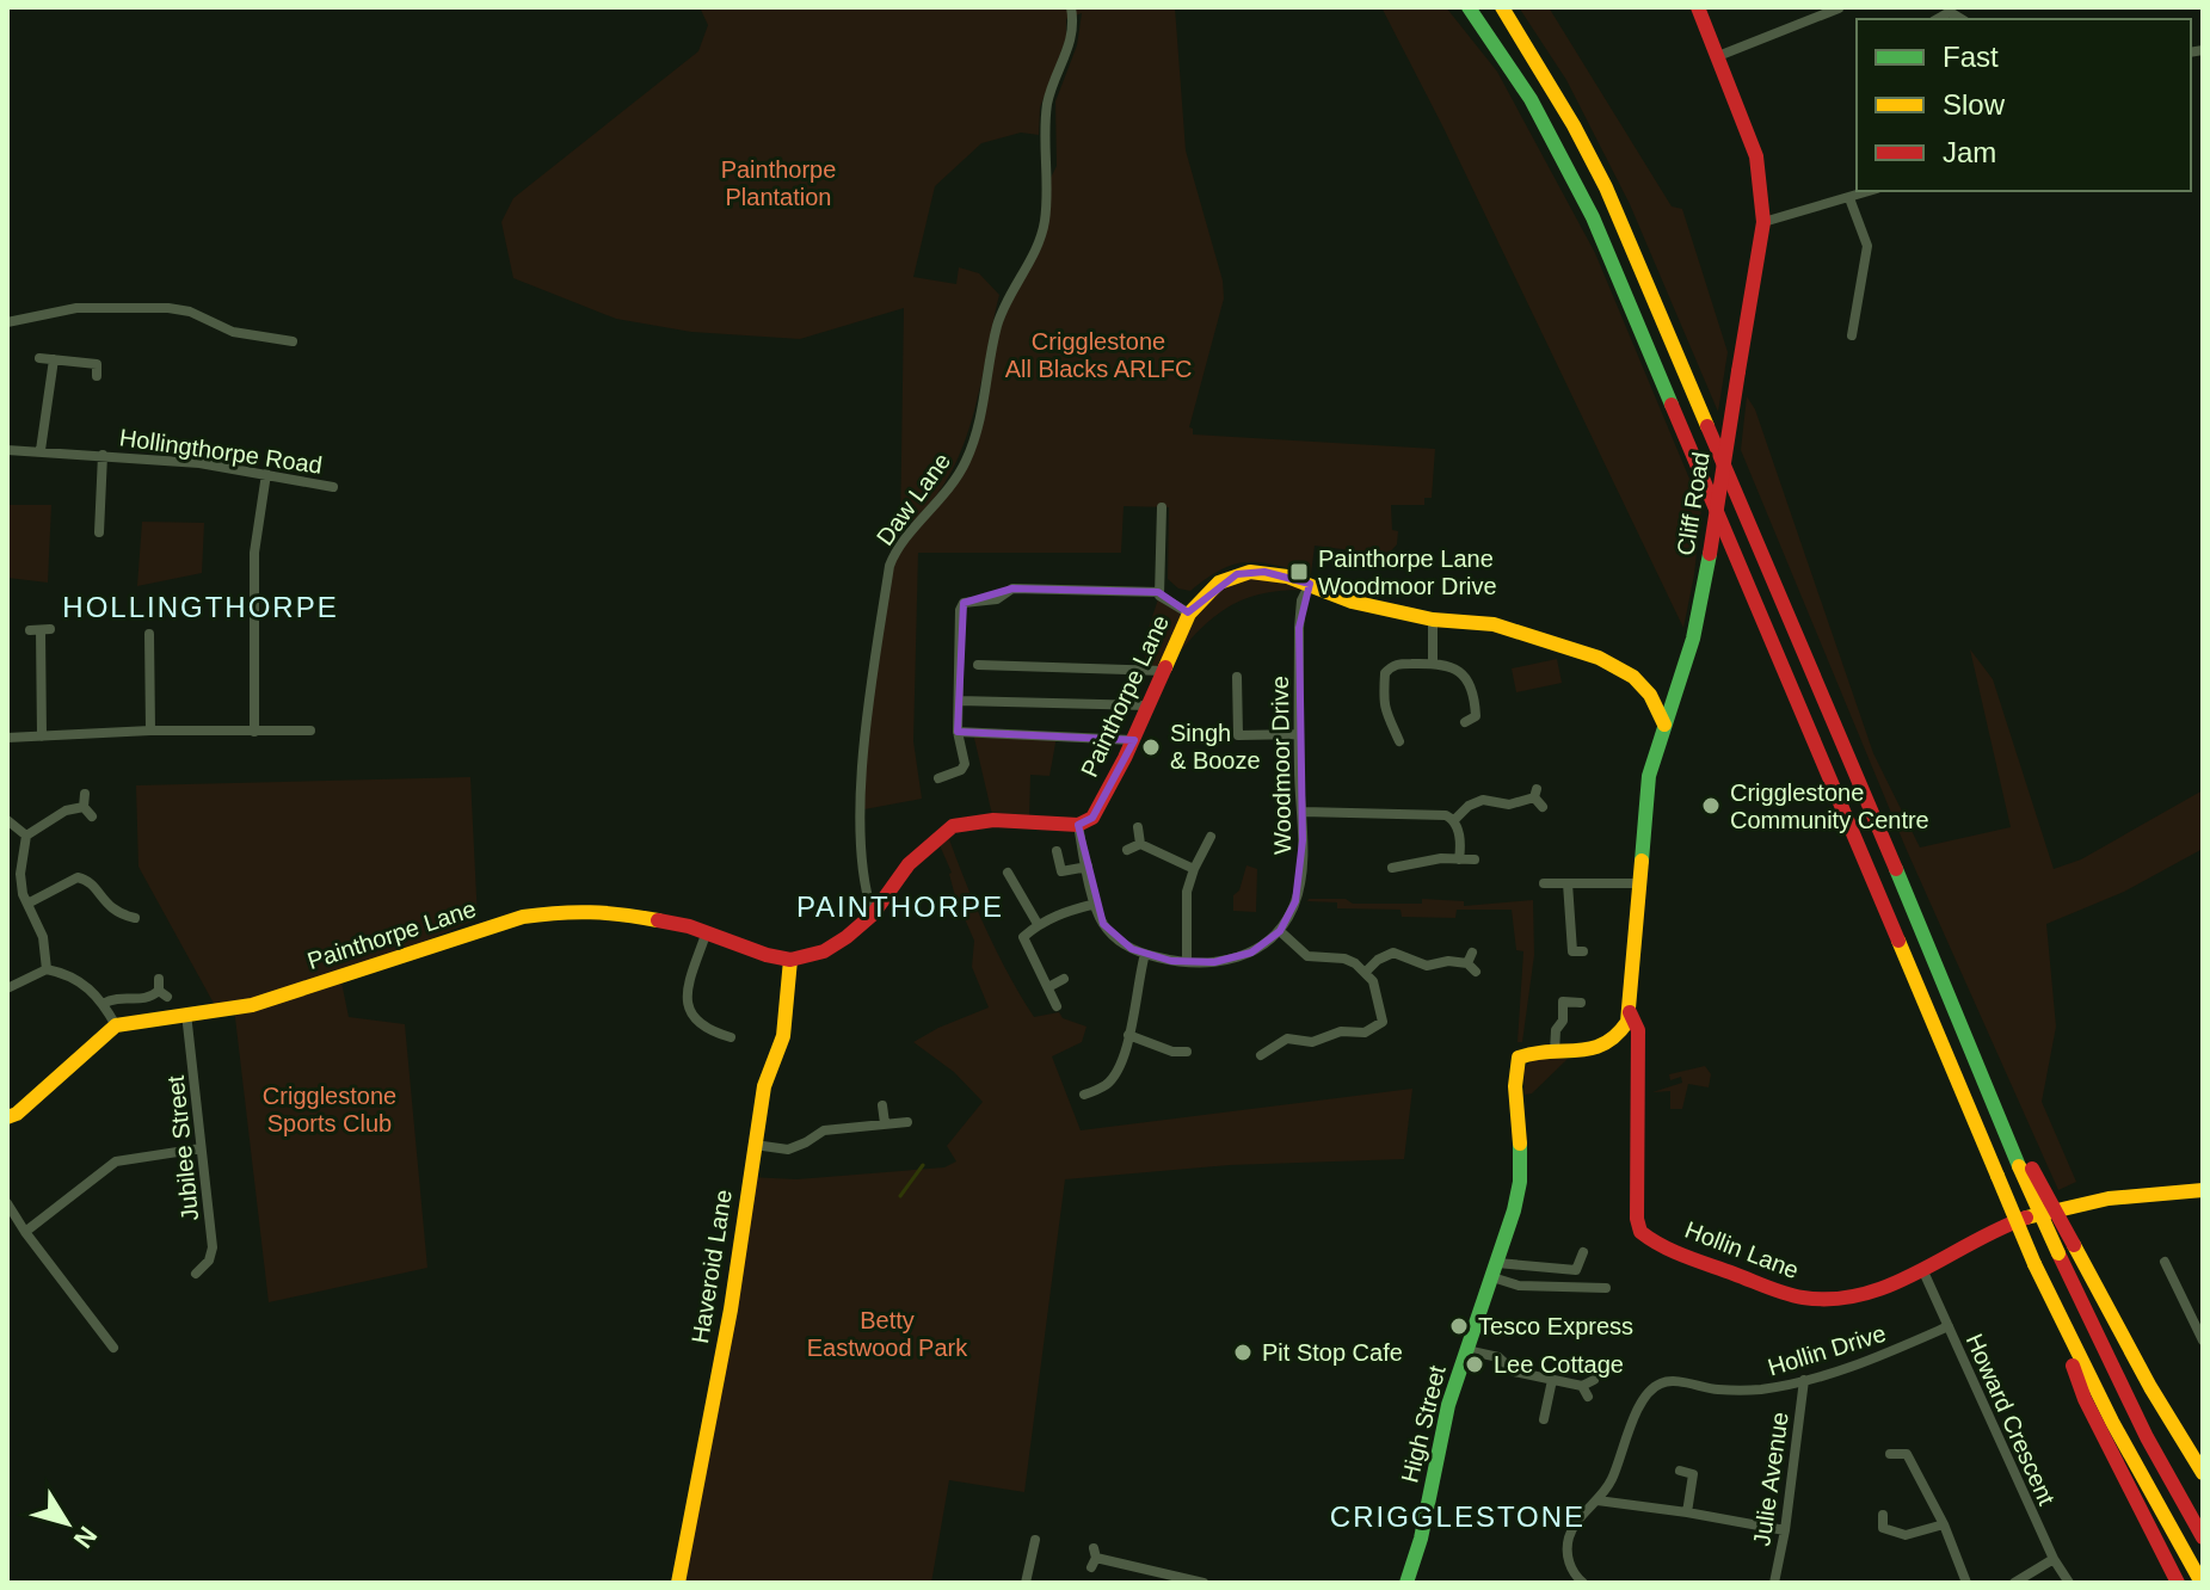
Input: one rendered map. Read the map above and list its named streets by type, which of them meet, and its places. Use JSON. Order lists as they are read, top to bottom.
{
  "streets": {
    "main road": [
      "Cliff Road",
      "Painthorpe Lane",
      "Hollin Lane",
      "Haveroid Lane",
      "High Street"
    ],
    "street": [
      "Hollingthorpe Road",
      "Daw Lane",
      "Woodmoor Drive",
      "Jubilee Street",
      "Hollin Drive",
      "Howard Crescent",
      "Julie Avenue"
    ]
  },
  "crossings": [
    ["Cliff Road", "Painthorpe Lane"],
    ["Cliff Road", "Hollin Lane"],
    ["Cliff Road", "High Street"],
    ["Painthorpe Lane", "Woodmoor Drive"],
    ["Painthorpe Lane", "Jubilee Street"],
    ["Painthorpe Lane", "Haveroid Lane"],
    ["Hollin Lane", "Howard Crescent"],
    ["Hollin Lane", "High Street"],
    ["Hollin Drive", "Howard Crescent"],
    ["Hollin Drive", "Julie Avenue"]
  ],
  "districts": ["HOLLINGTHORPE", "PAINTHORPE", "CRIGGLESTONE"],
  "parks": [
    "Painthorpe Plantation",
    "Crigglestone All Blacks ARLFC",
    "Crigglestone Sports Club",
    "Betty Eastwood Park"
  ],
  "places": {
    "transit": ["Painthorpe Lane Woodmoor Drive"],
    "other": [
      "Singh & Booze",
      "Crigglestone Community Centre",
      "Tesco Express",
      "Pit Stop Cafe",
      "Lee Cottage"
    ]
  },
  "legend": ["Fast", "Slow", "Jam"],
  "north": "bottom right"
}
